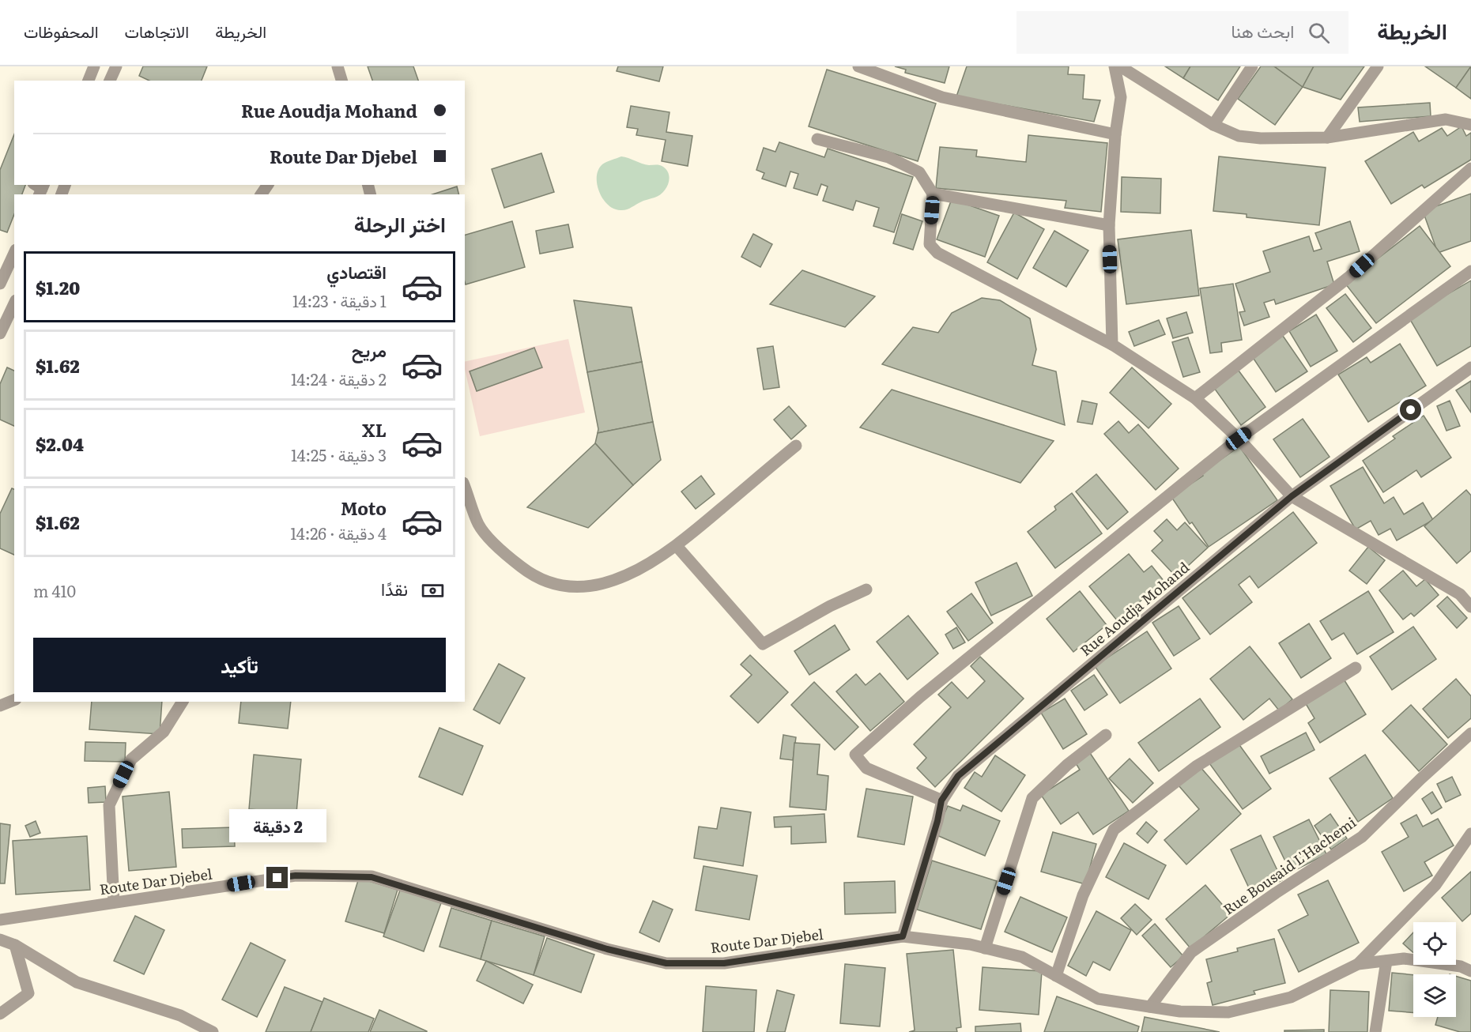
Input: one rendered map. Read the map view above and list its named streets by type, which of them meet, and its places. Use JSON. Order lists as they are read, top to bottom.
{
  "streets": {
    "street": ["Rue Aoudja Mohand", "Rue Bousaid L'Hachemi", "Route Dar Djebel"]
  },
  "crossings": [
    ["Rue Aoudja Mohand", "Route Dar Djebel"],
    ["Rue Bousaid L'Hachemi", "Route Dar Djebel"]
  ],
  "page": {
    "header": "الخريطة",
    "search": "ابحث هنا",
    "nav": ["الخريطة", "الاتجاهات", "المحفوظات"],
    "banner": ["Rue Aoudja Mohand", "Route Dar Djebel"],
    "heading": "اختر الرحلة",
    "list": [
      {
        "name": "اقتصادي",
        "note": "1 دقيقة · 14:23",
        "value": "$1.20"
      },
      {
        "name": "مريح",
        "note": "2 دقيقة · 14:24",
        "value": "$1.62"
      },
      {
        "name": "XL",
        "note": "3 دقيقة · 14:25",
        "value": "$2.04"
      },
      {
        "name": "Moto",
        "note": "4 دقيقة · 14:26",
        "value": "$1.62"
      }
    ],
    "pay": ["نقدًا", "410 m"],
    "buttons": "تأكيد",
    "bubble": "2 دقيقة"
  }
}
